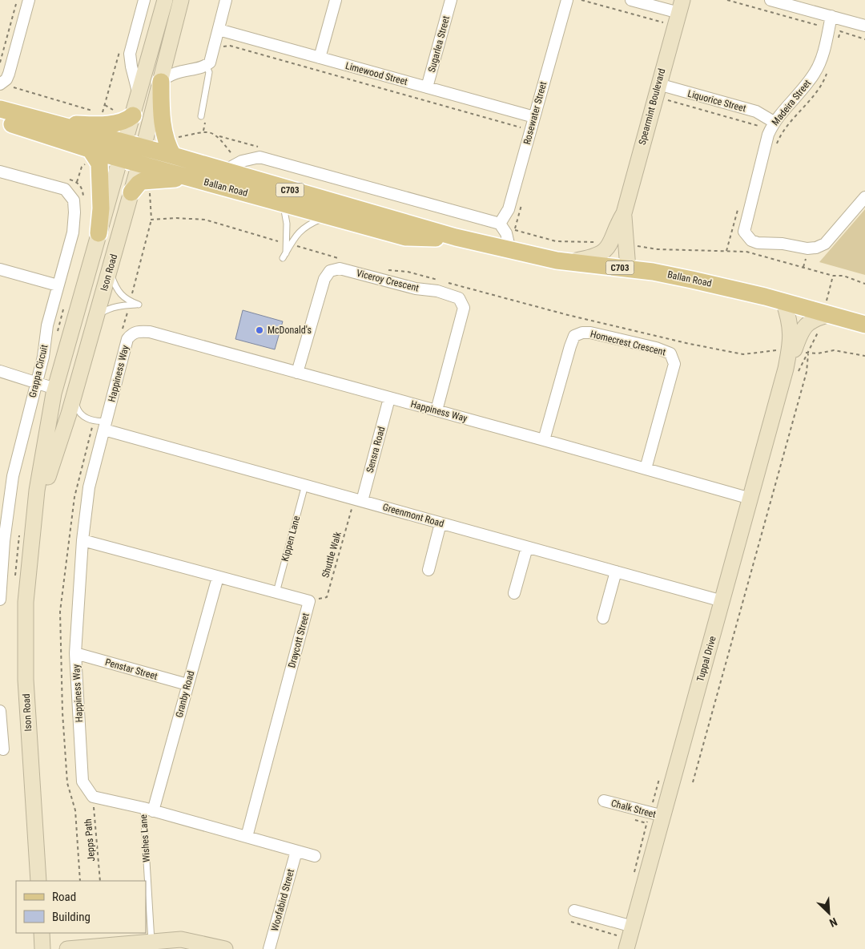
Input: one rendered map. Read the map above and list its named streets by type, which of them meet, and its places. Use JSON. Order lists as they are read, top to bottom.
{
  "streets": {
    "main road": [
      "Spearmint Boulevard",
      "Ballan Road",
      "C703",
      "Ison Road",
      "Tuppal Drive"
    ],
    "street": [
      "Sugarlea Street",
      "Limewood Street",
      "Liquorice Street",
      "Madeira Street",
      "Rosewater Street",
      "Viceroy Crescent",
      "Homecrest Crescent",
      "Grappa Circuit",
      "Happiness Way",
      "Sensra Road",
      "Greenmont Road",
      "Draycott Street",
      "Penstar Street",
      "Granby Road",
      "Chalk Street",
      "Woofabird Street"
    ],
    "lane": ["Kippen Lane", "Wishes Lane"],
    "path": ["Shuttle Walk", "Jepps Path"]
  },
  "crossings": [
    ["Sugarlea Street", "Limewood Street"],
    ["Limewood Street", "Rosewater Street"],
    ["Liquorice Street", "Madeira Street"],
    ["Liquorice Street", "Spearmint Boulevard"],
    ["Spearmint Boulevard", "Ballan Road"],
    ["Rosewater Street", "Ballan Road"],
    ["Ballan Road", "Ison Road"],
    ["Ballan Road", "Tuppal Drive"],
    ["Viceroy Crescent", "Happiness Way"],
    ["Homecrest Crescent", "Happiness Way"],
    ["Happiness Way", "Sensra Road"],
    ["Happiness Way", "Greenmont Road"],
    ["Happiness Way", "Draycott Street"],
    ["Happiness Way", "Tuppal Drive"],
    ["Happiness Way", "Penstar Street"],
    ["Happiness Way", "Jepps Path"],
    ["Sensra Road", "Greenmont Road"],
    ["Sensra Road", "Shuttle Walk"],
    ["Greenmont Road", "Kippen Lane"],
    ["Greenmont Road", "Shuttle Walk"],
    ["Greenmont Road", "Tuppal Drive"],
    ["Kippen Lane", "Draycott Street"],
    ["Shuttle Walk", "Draycott Street"],
    ["Draycott Street", "Granby Road"],
    ["Tuppal Drive", "Chalk Street"],
    ["Penstar Street", "Granby Road"],
    ["Granby Road", "Wishes Lane"]
  ],
  "places": ["McDonald's"],
  "legend": ["Road", "Building"],
  "north": "bottom right"
}
